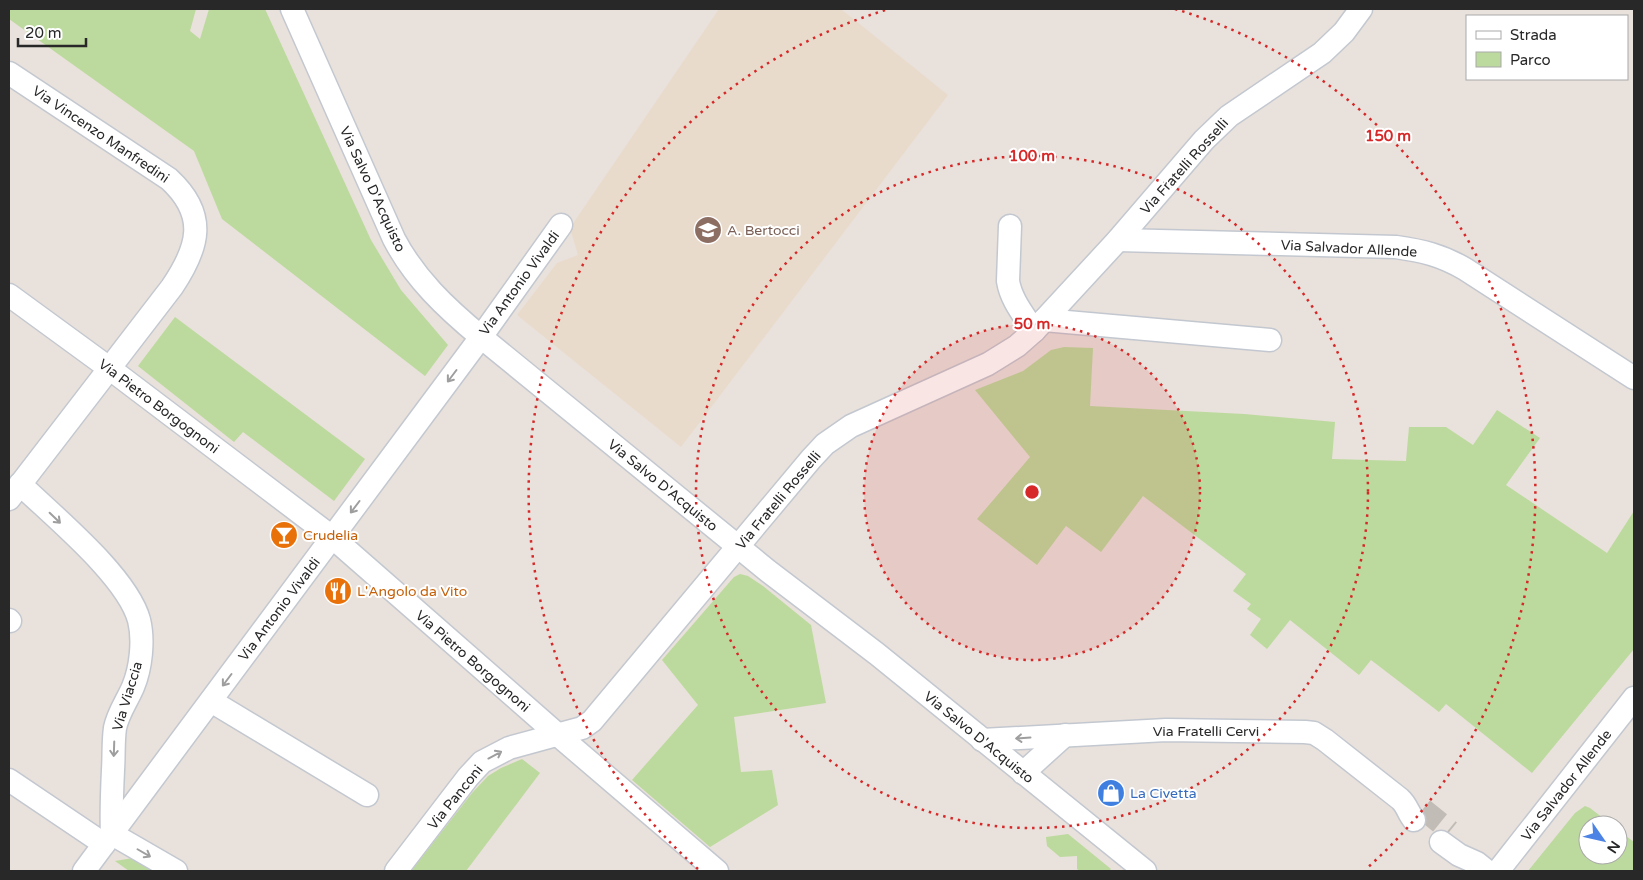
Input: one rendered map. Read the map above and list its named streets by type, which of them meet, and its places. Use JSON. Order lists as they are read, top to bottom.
{
  "streets": {
    "street": [
      "Via Vincenzo Manfredini",
      "Via Fratelli Rosselli",
      "Via Salvo D'Acquisto",
      "Via Salvador Allende",
      "Via Antonio Vivaldi",
      "Via Pietro Borgognoni",
      "Via Viaccia",
      "Via Fratelli Cervi",
      "Via Panconi"
    ]
  },
  "crossings": [
    ["Via Vincenzo Manfredini", "Via Pietro Borgognoni"],
    ["Via Vincenzo Manfredini", "Via Viaccia"],
    ["Via Fratelli Rosselli", "Via Salvo D'Acquisto"],
    ["Via Fratelli Rosselli", "Via Salvador Allende"],
    ["Via Fratelli Rosselli", "Via Pietro Borgognoni"],
    ["Via Fratelli Rosselli", "Via Panconi"],
    ["Via Salvo D'Acquisto", "Via Antonio Vivaldi"],
    ["Via Salvo D'Acquisto", "Via Fratelli Cervi"],
    ["Via Antonio Vivaldi", "Via Pietro Borgognoni"],
    ["Via Antonio Vivaldi", "Via Viaccia"],
    ["Via Pietro Borgognoni", "Via Panconi"]
  ],
  "one_way": ["Via Antonio Vivaldi", "Via Viaccia", "Via Panconi"],
  "places": {
    "school or university": ["A. Bertocci"],
    "bar": ["Crudelia"],
    "restaurant": ["L'Angolo da Vito"],
    "shop": ["La Civetta"]
  },
  "legend": ["Strada", "Parco"],
  "scale_bar": "20 m",
  "north": "bottom right",
  "rings": ["150 m", "100 m", "50 m"]
}
